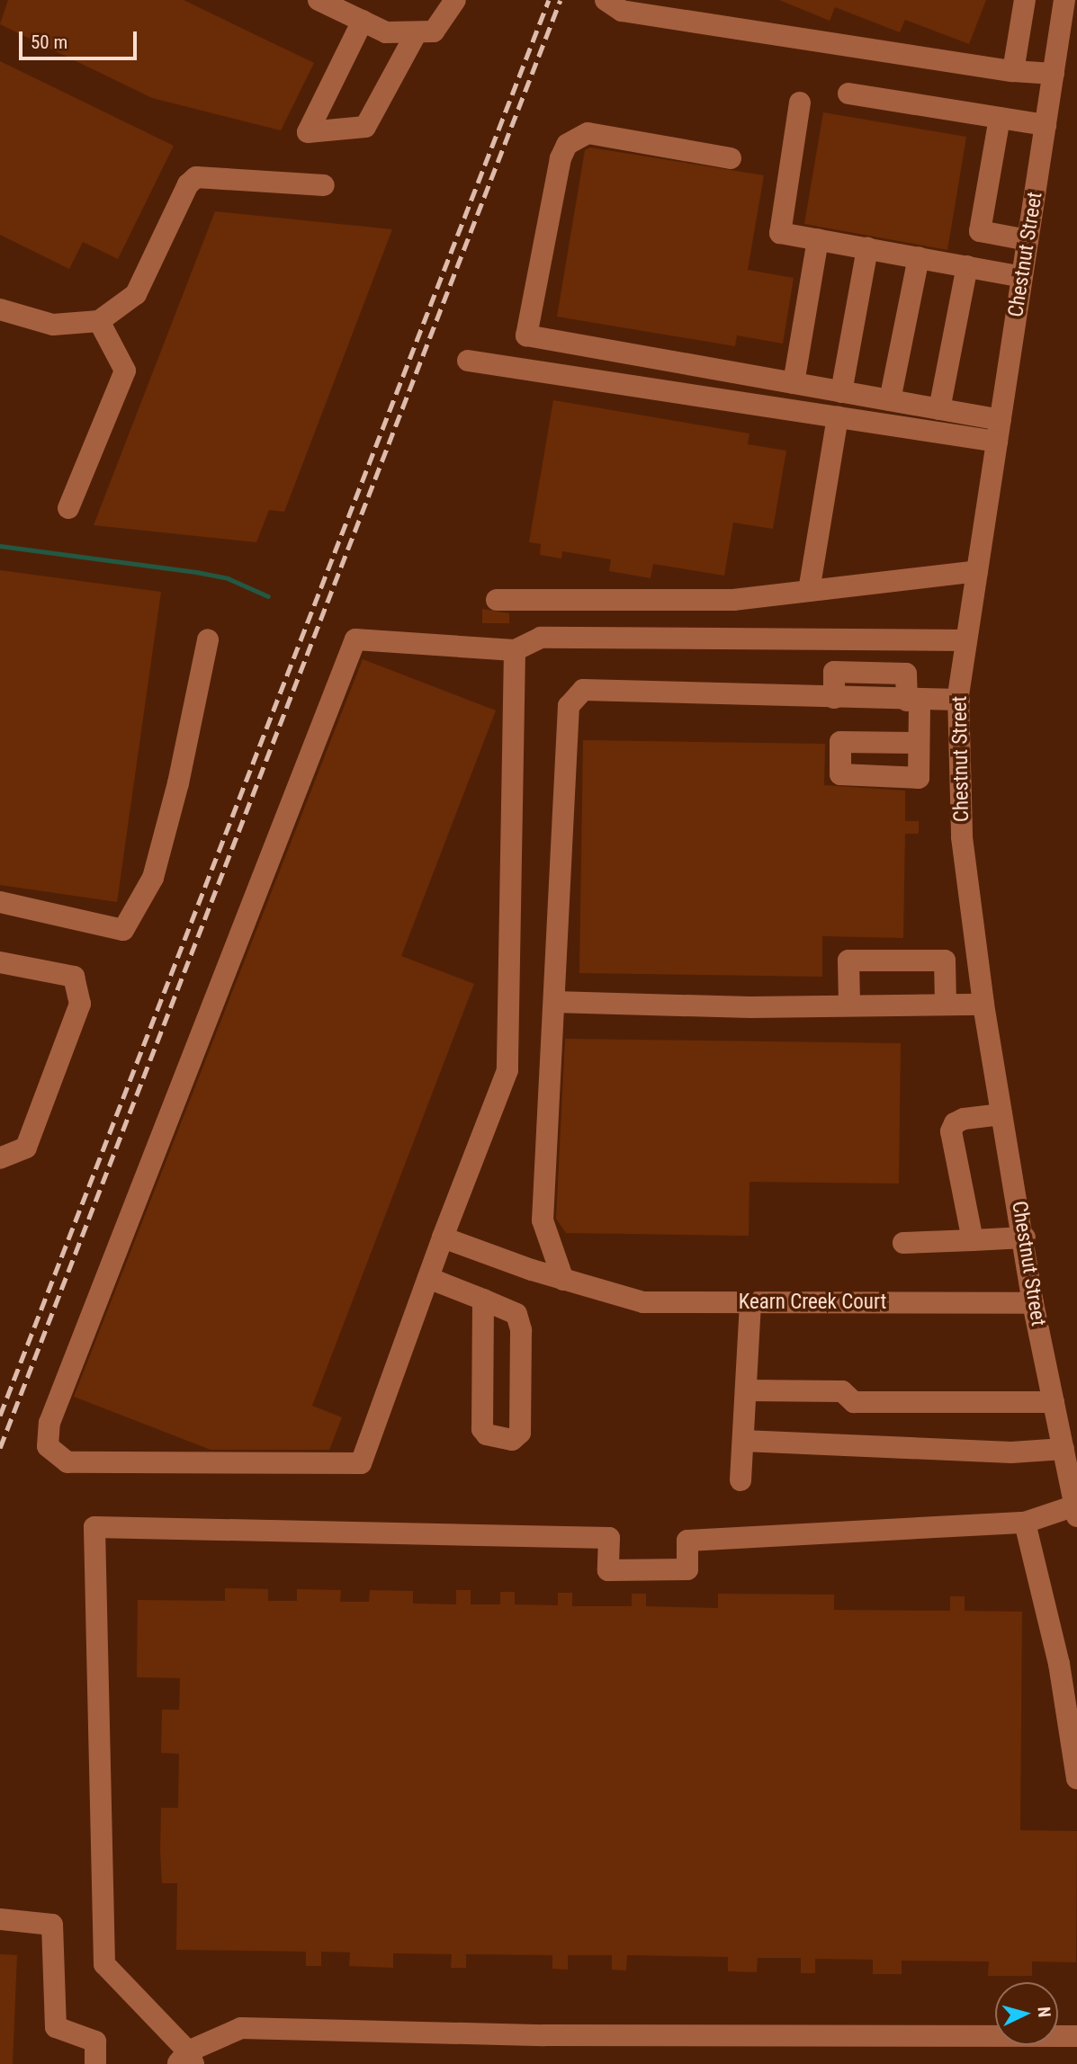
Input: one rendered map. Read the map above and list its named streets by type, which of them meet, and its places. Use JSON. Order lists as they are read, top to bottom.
{
  "streets": {
    "street": ["Chestnut Street", "Kearn Creek Court"]
  },
  "crossings": [
    ["Chestnut Street", "Kearn Creek Court"]
  ],
  "scale_bar": "50 m",
  "north": "right"
}
